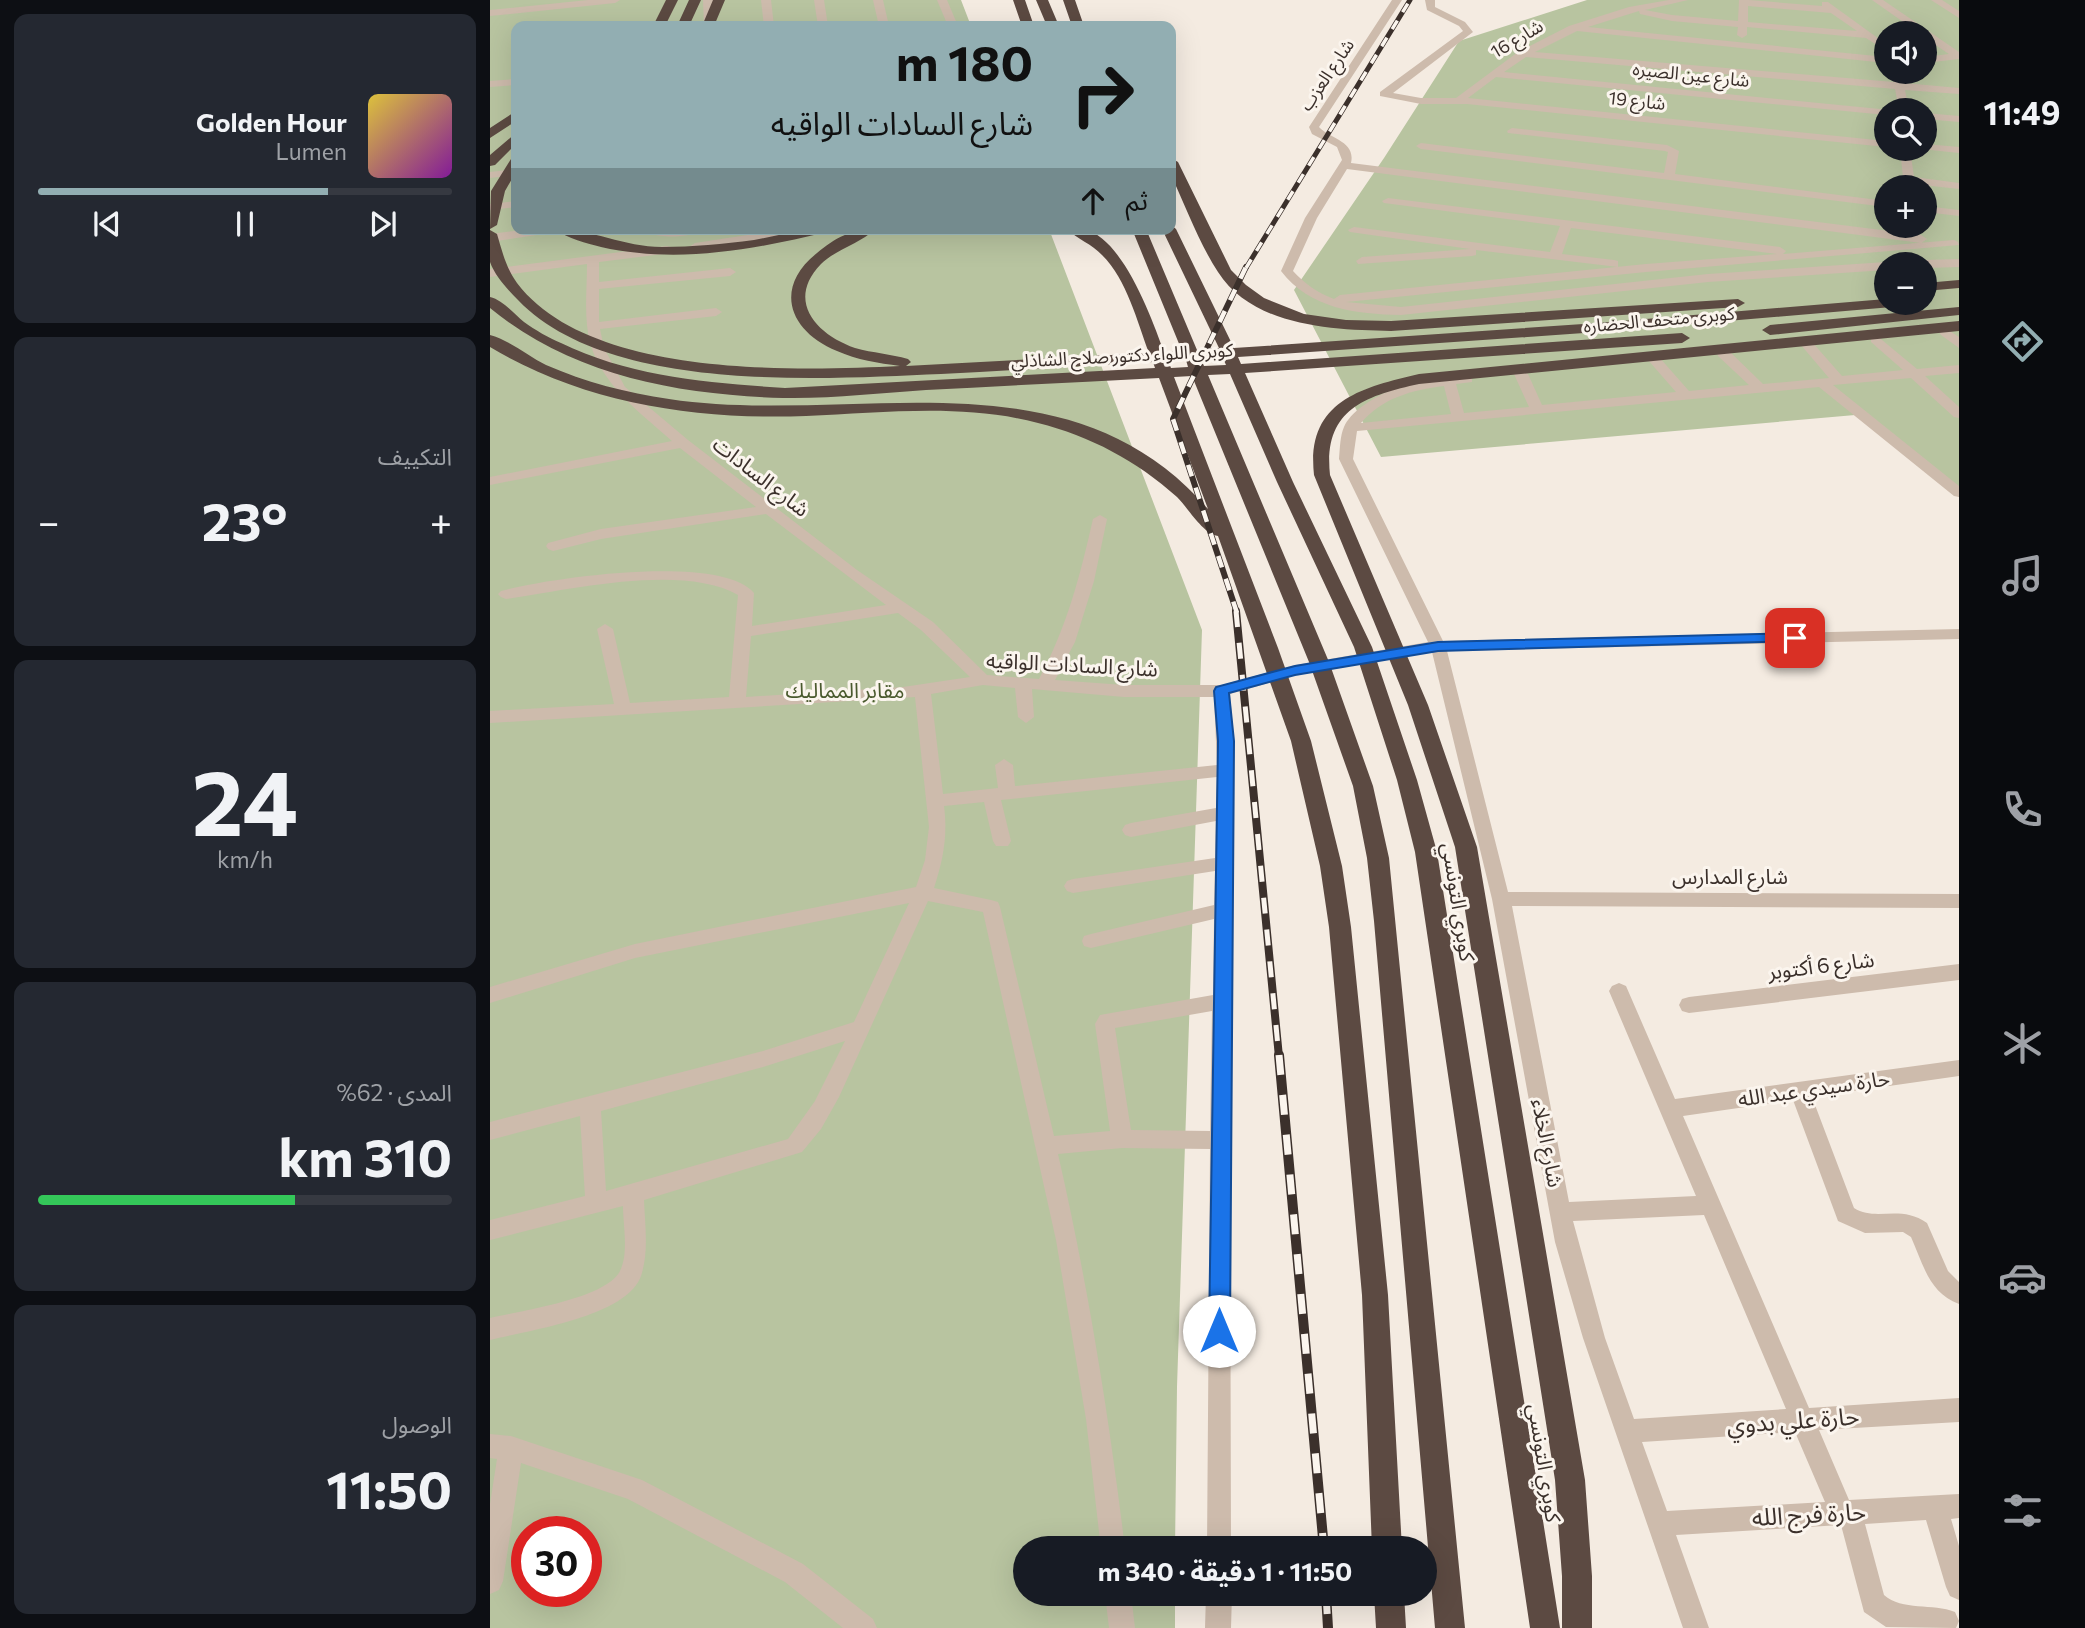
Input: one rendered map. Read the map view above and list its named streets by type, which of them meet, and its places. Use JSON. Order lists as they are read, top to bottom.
{
  "streets": {
    "highway": ["كوبرى متحف الحضاره", "كوبرى اللواء دكتور صلاح الشاذلي", "كوبري التونسي"],
    "street": [
      "شارع 16",
      "شارع العزب",
      "شارع عين الصيره",
      "شارع 19",
      "شارع السادات",
      "شارع السادات الواقيه",
      "شارع المدارس",
      "شارع 6 أكتوبر",
      "حارة سيدي عبد الله",
      "شارع الخلاء",
      "حارة علي بدوي",
      "حارة فرج الله"
    ]
  },
  "crossings": [
    ["شارع 16", "شارع عين الصيره"],
    ["شارع 16", "شارع 19"],
    ["كوبرى متحف الحضاره", "كوبرى اللواء دكتور صلاح الشاذلي"],
    ["شارع السادات", "شارع السادات الواقيه"],
    ["شارع السادات الواقيه", "شارع الخلاء"],
    ["شارع المدارس", "شارع الخلاء"],
    ["شارع الخلاء", "حارة علي بدوي"],
    ["شارع الخلاء", "حارة فرج الله"]
  ],
  "parks": ["مقابر المماليك"],
  "page": {
    "tabs": "11:49",
    "map_buttons": ["+", "−"],
    "turn": ["180 m", "شارع السادات الواقيه"],
    "song": ["Golden Hour", "Lumen"],
    "then": "ثم",
    "tile": [
      "التكييف",
      ["24", "km/h"],
      ["المدى · 62%", "310 km"],
      ["الوصول", "11:50"]
    ],
    "heat": ["−", "23°", "+"],
    "limit": "30",
    "trip": "11:50 · 1 دقيقة · 340 m"
  }
}
